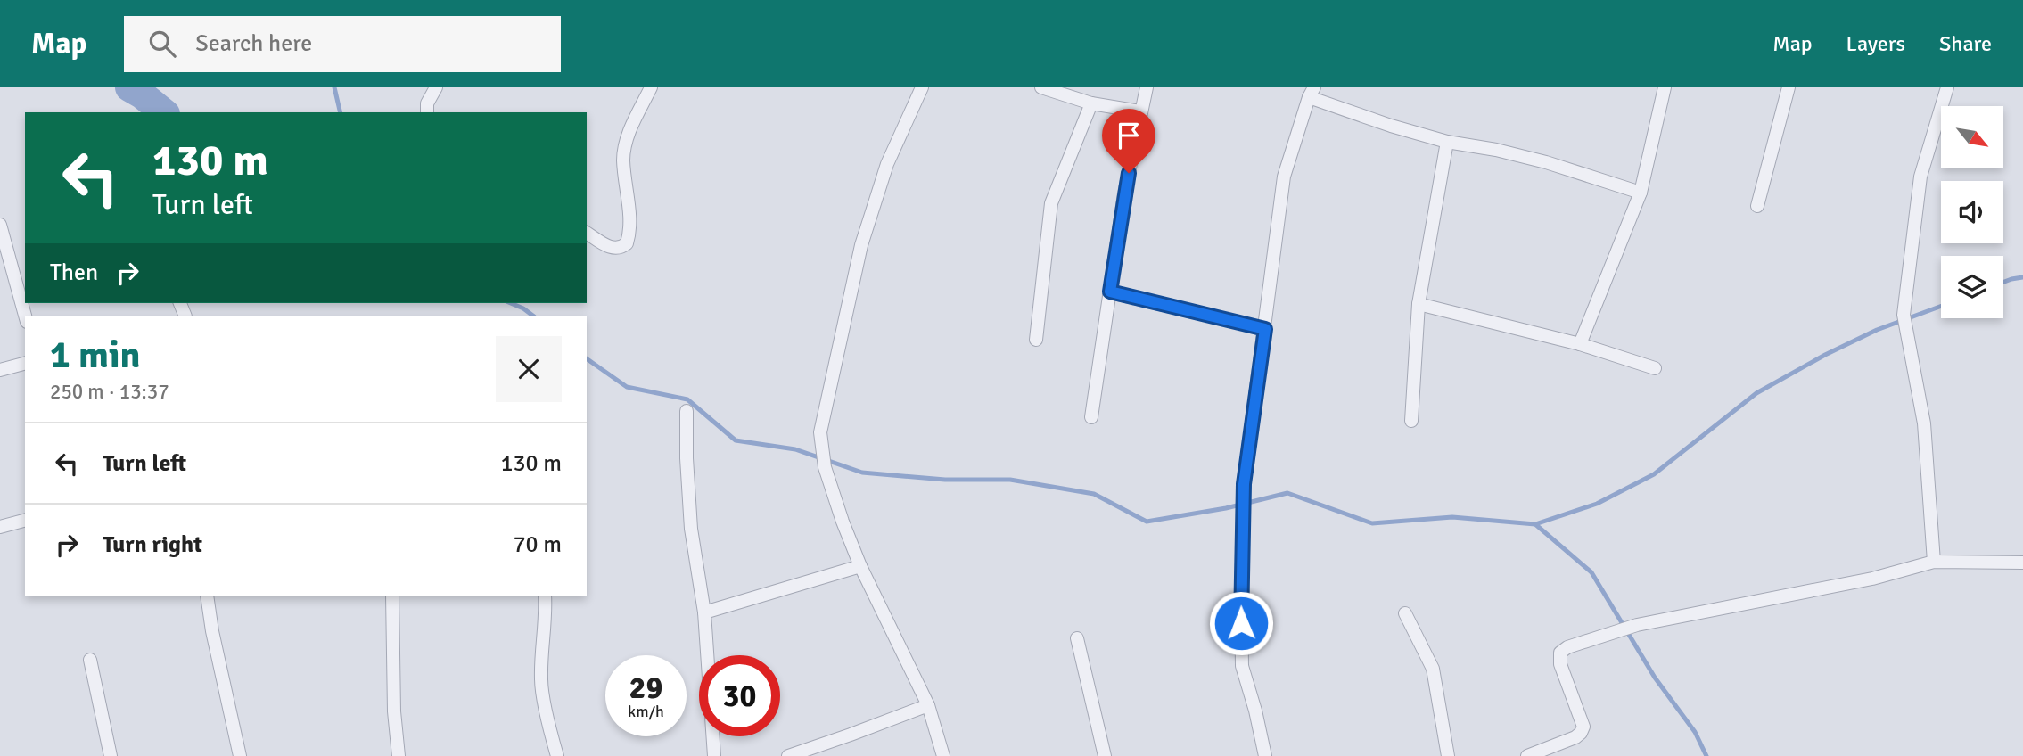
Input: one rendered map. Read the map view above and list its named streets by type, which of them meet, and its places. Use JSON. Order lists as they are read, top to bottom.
{
  "north": "bottom right",
  "page": {
    "header": "Map",
    "search": "Search here",
    "nav": ["Map", "Layers", "Share"],
    "turn": ["130 m", "Turn left"],
    "then": "Then",
    "heading": ["1 min", "250 m · 13:37"],
    "list": [
      {
        "name": "Turn left",
        "value": "130 m"
      },
      {
        "name": "Turn right",
        "value": "70 m"
      }
    ],
    "speed": "29 km/h",
    "limit": "30"
  }
}
